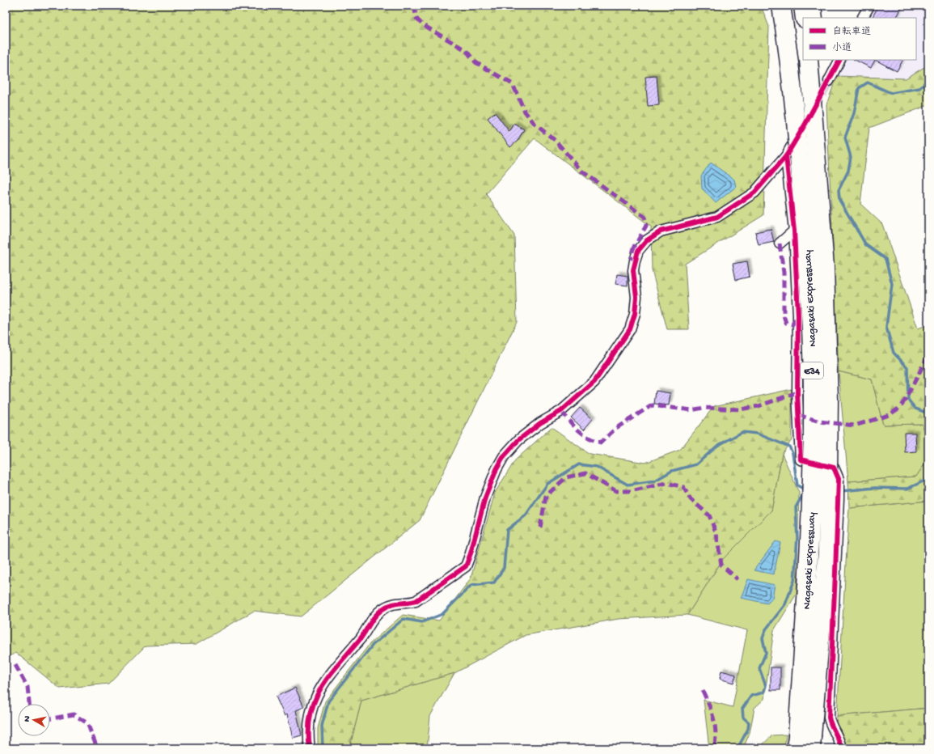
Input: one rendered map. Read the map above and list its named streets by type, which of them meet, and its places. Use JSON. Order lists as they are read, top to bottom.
{
  "streets": {
    "highway": ["Nagasaki Expressway", "E34"]
  },
  "legend": ["自転車道", "小道"],
  "north": "left"
}
